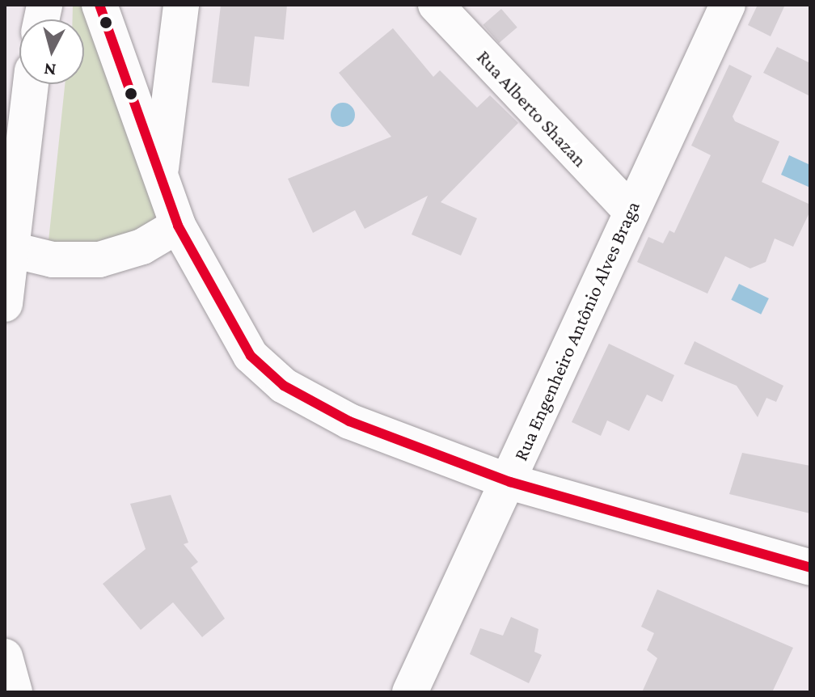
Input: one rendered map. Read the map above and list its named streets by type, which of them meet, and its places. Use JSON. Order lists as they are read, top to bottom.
{
  "streets": {
    "street": ["Rua Alberto Shazan", "Rua Engenheiro Antônio Alves Braga"]
  },
  "crossings": [
    ["Rua Alberto Shazan", "Rua Engenheiro Antônio Alves Braga"]
  ],
  "north": "bottom"
}
